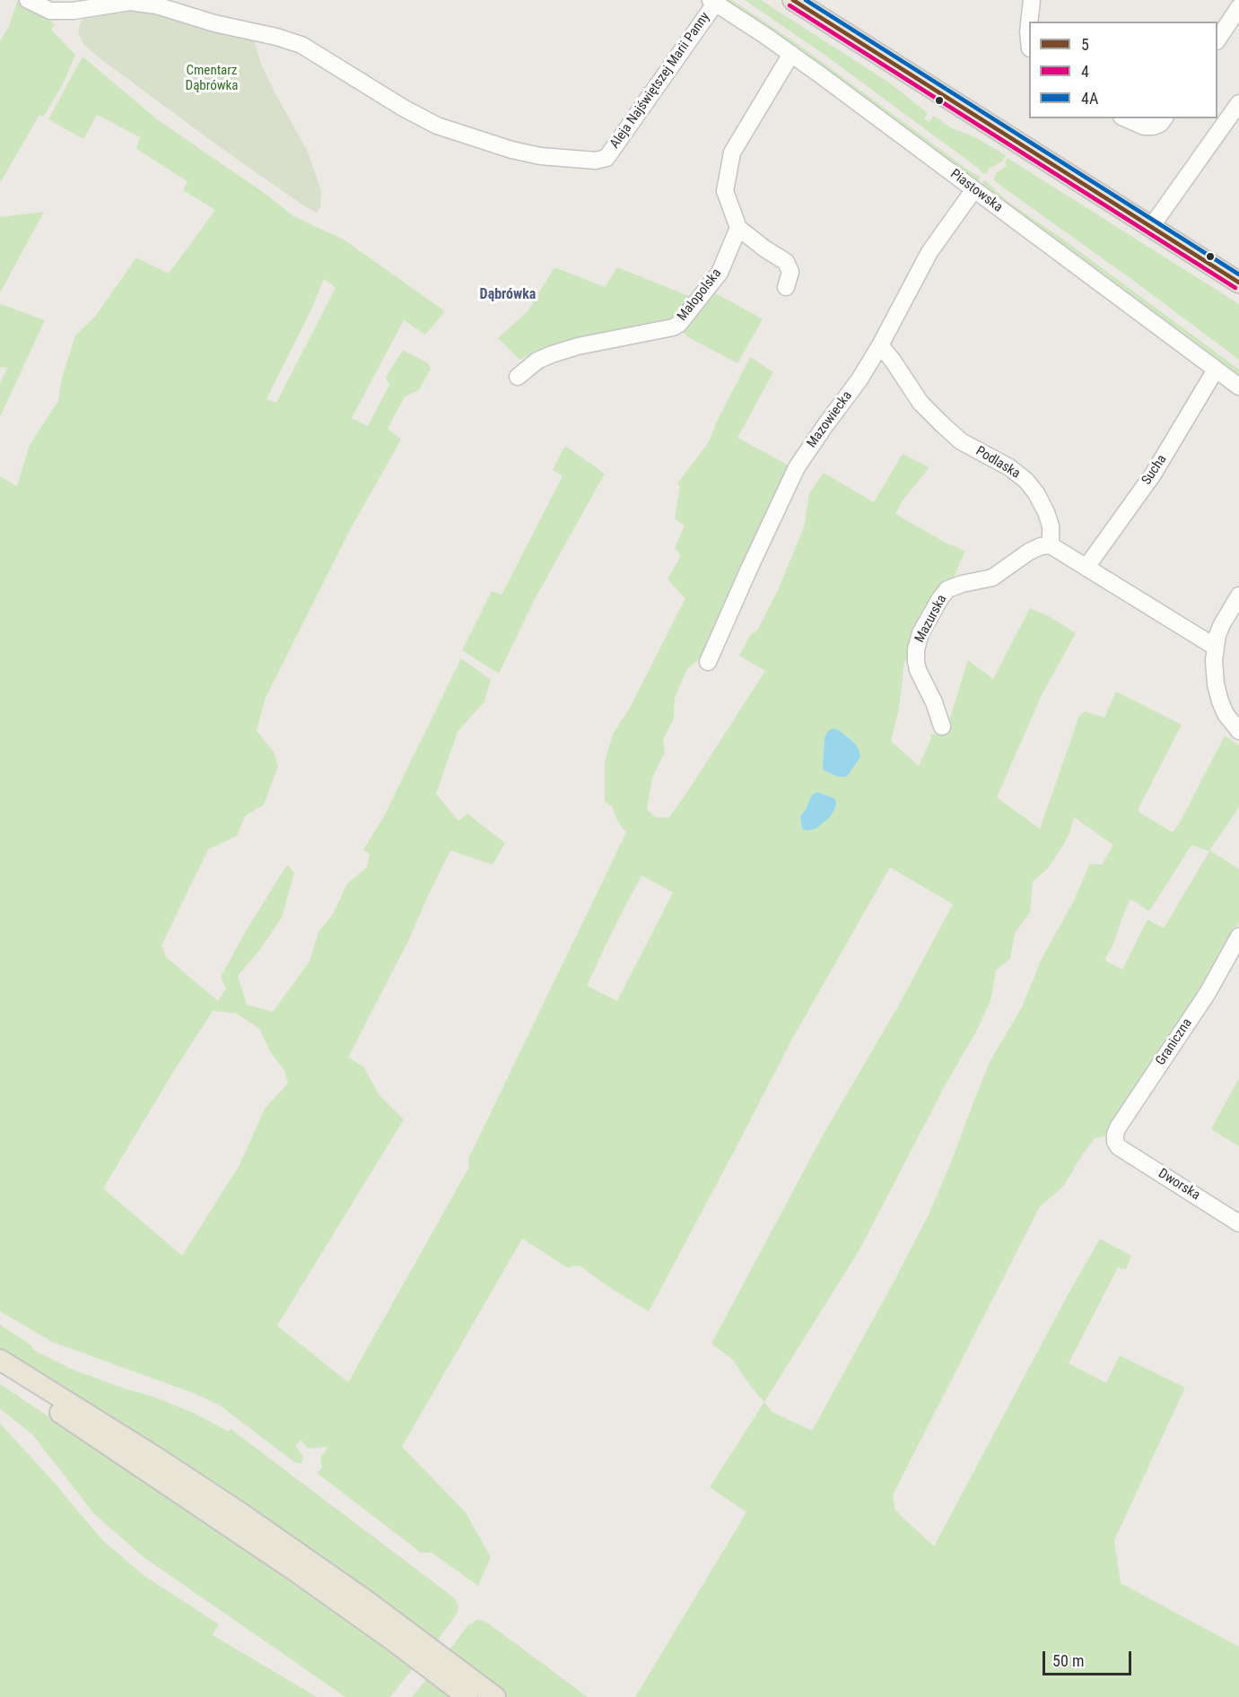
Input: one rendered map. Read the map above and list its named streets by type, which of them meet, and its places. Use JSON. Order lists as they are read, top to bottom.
{
  "streets": {
    "street": [
      "Aleja Najświętszej Marii Panny",
      "Piastowska",
      "Małopolska",
      "Mazowiecka",
      "Podlaska",
      "Sucha",
      "Mazurska",
      "Graniczna",
      "Dworska"
    ]
  },
  "crossings": [
    ["Aleja Najświętszej Marii Panny", "Piastowska"],
    ["Piastowska", "Mazowiecka"],
    ["Piastowska", "Sucha"],
    ["Mazowiecka", "Podlaska"],
    ["Podlaska", "Mazurska"],
    ["Graniczna", "Dworska"]
  ],
  "districts": ["Dąbrówka"],
  "parks": ["Cmentarz Dąbrówka"],
  "lines": ["transit line 5", "transit line 4A", "transit line 4"],
  "legend": ["5", "4", "4A"],
  "scale_bar": "50 m"
}
